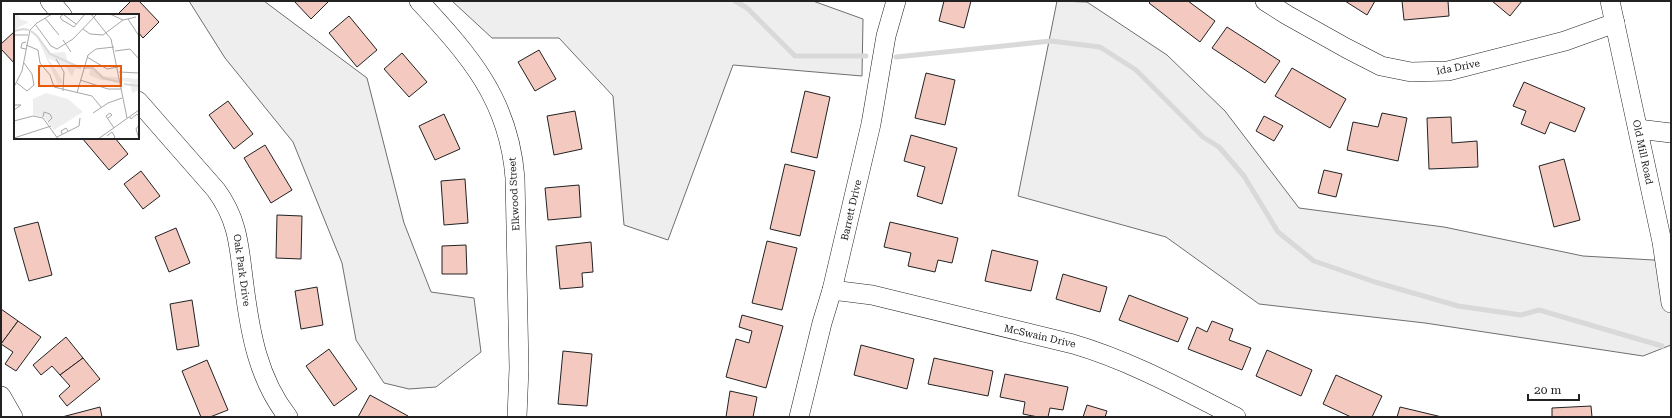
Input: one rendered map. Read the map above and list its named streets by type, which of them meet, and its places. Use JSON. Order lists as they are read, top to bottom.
{
  "streets": {
    "street": [
      "Ida Drive",
      "Old Mill Road",
      "Elkwood Street",
      "Barrett Drive",
      "Oak Park Drive",
      "McSwain Drive"
    ]
  },
  "crossings": [
    ["Ida Drive", "Old Mill Road"],
    ["Barrett Drive", "McSwain Drive"]
  ],
  "scale_bar": "20 m"
}
